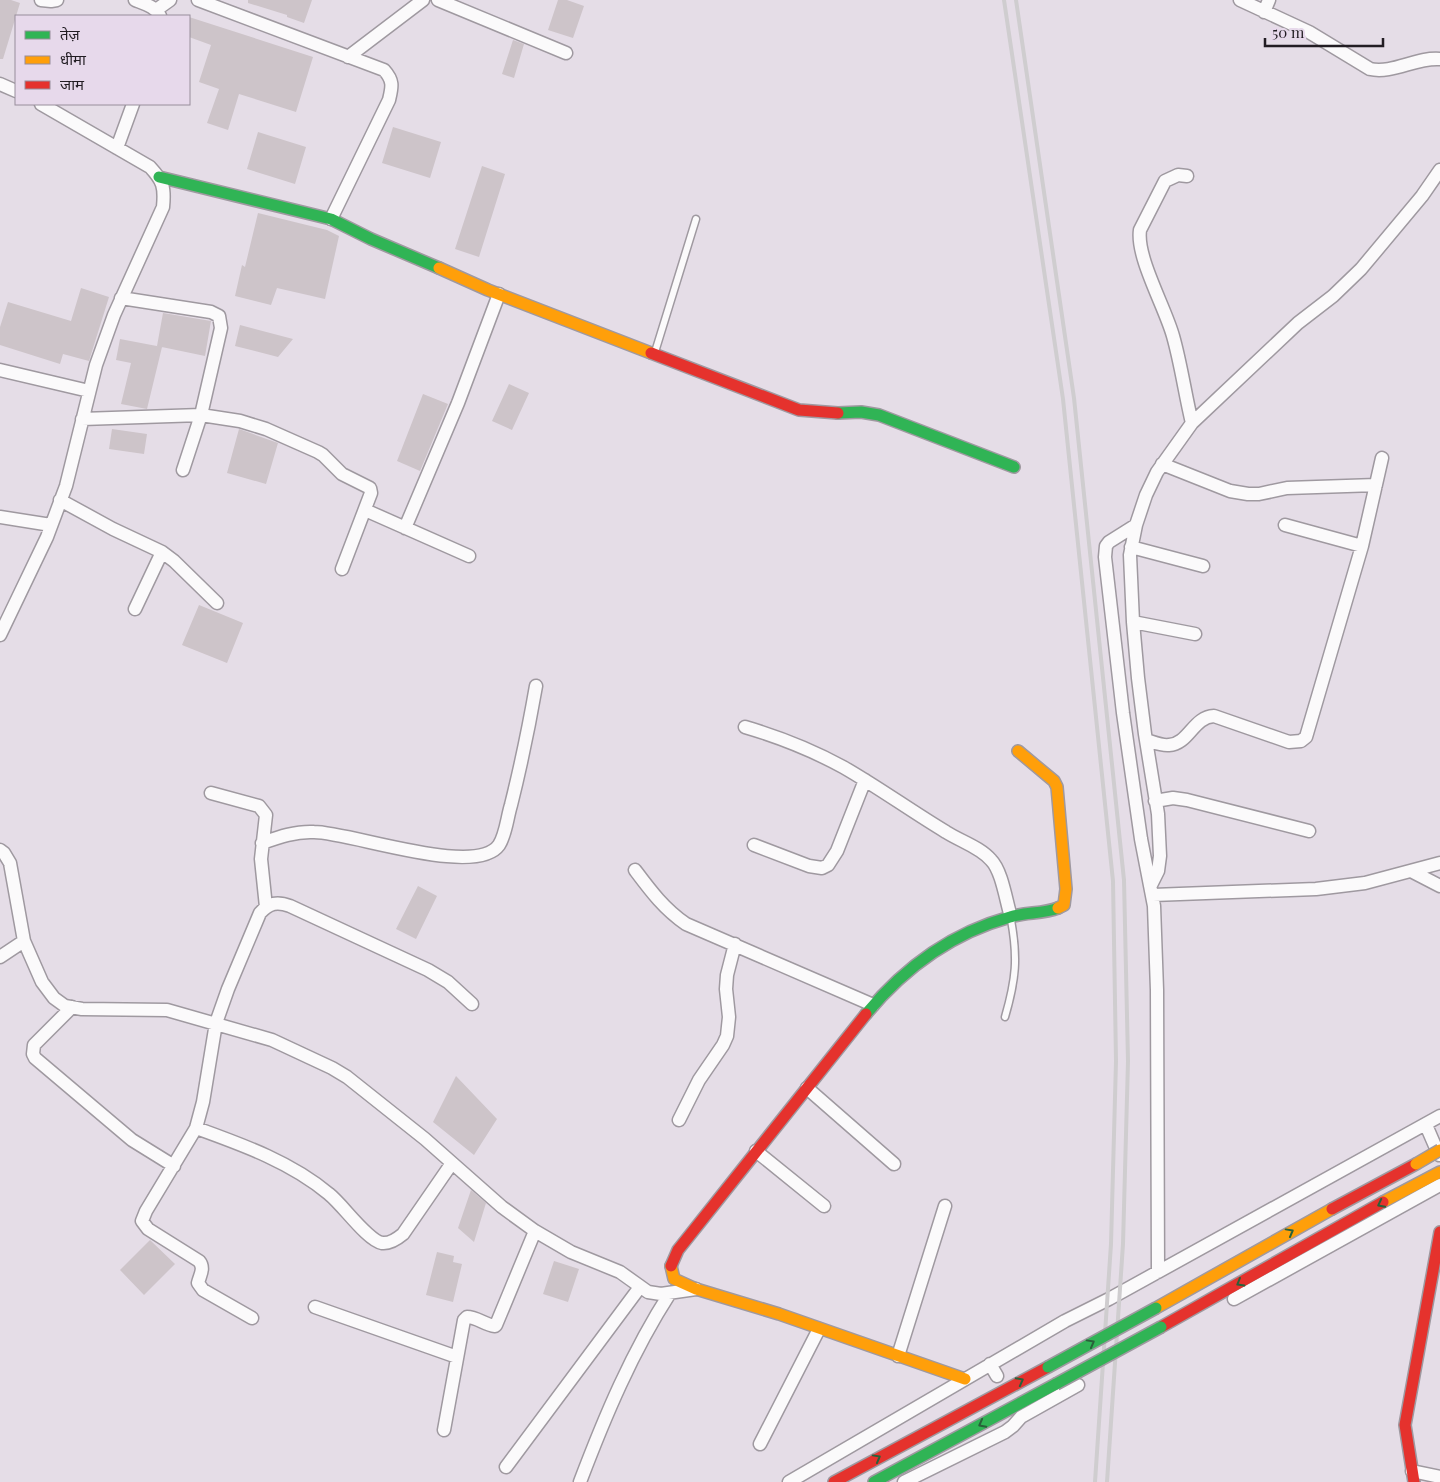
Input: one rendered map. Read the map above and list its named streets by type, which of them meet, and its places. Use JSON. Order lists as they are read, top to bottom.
{
  "legend": ["तेज़", "धीमा", "जाम"],
  "scale_bar": "50 m"
}
